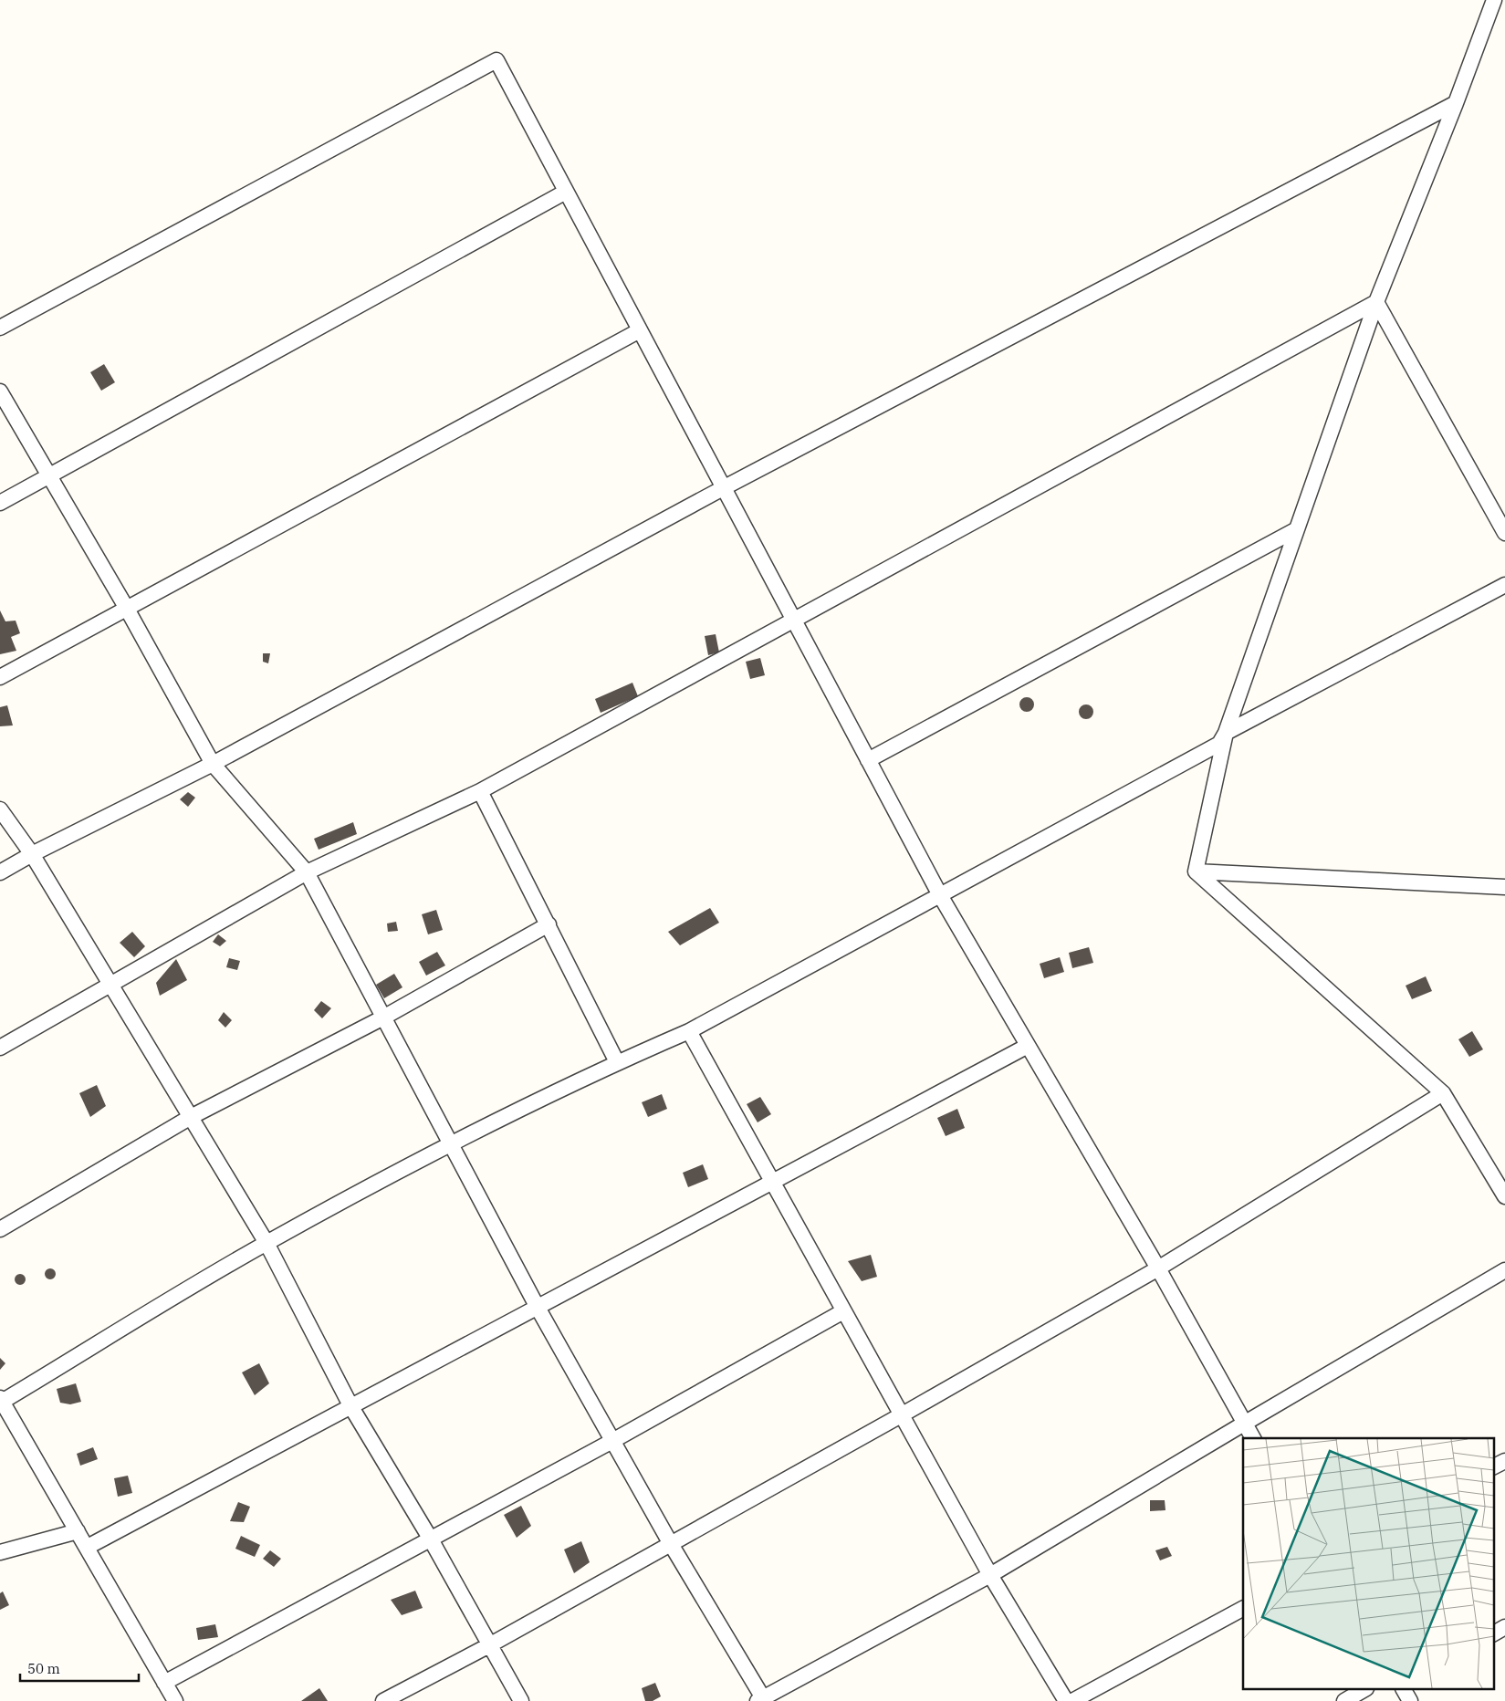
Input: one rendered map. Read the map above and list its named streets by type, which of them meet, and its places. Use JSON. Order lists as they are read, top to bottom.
{
  "scale_bar": "50 m"
}
